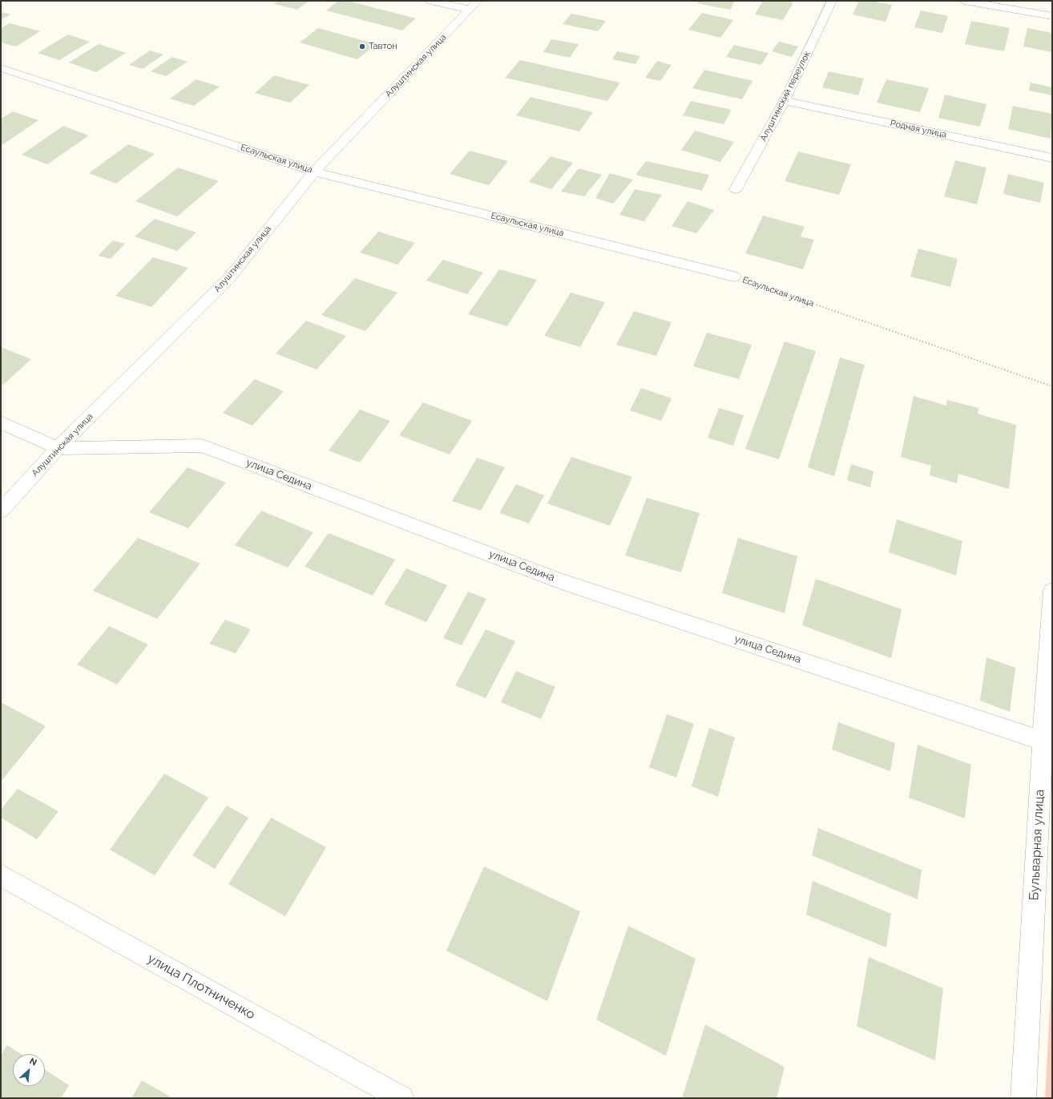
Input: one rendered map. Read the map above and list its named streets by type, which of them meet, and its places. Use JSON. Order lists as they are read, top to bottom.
{
  "streets": {
    "street": [
      "Алуштинская улица",
      "Алуштинский переулок",
      "Родная улица",
      "Есаульская улица",
      "улица Седина",
      "Бульварная улица",
      "улица Плотниченко"
    ]
  },
  "crossings": [
    ["Алуштинская улица", "Есаульская улица"],
    ["Алуштинская улица", "улица Седина"],
    ["Алуштинский переулок", "Родная улица"],
    ["улица Седина", "Бульварная улица"]
  ],
  "places": ["Тавтон"],
  "north": "top right"
}
